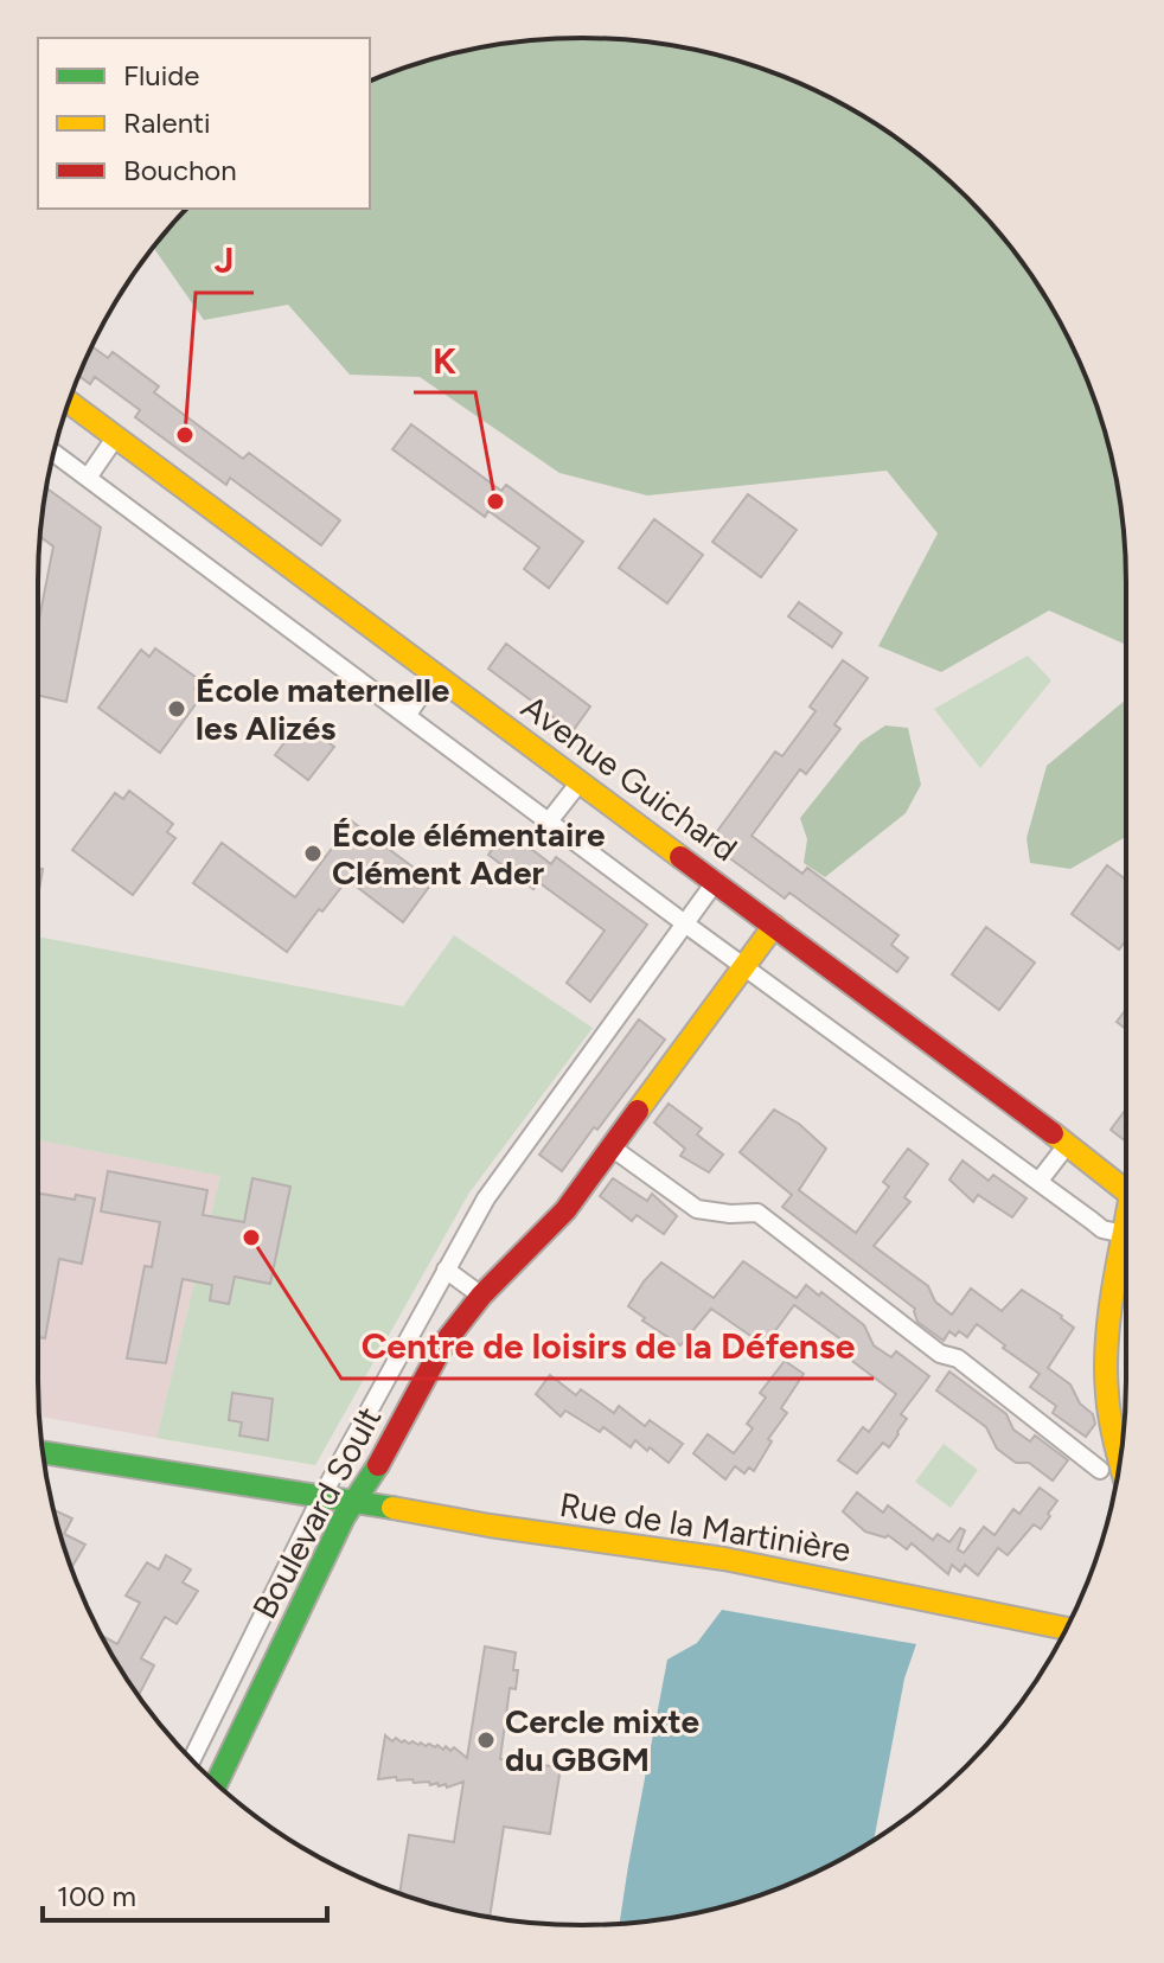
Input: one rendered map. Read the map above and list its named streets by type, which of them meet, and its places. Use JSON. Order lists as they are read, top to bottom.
{
  "streets": {
    "street": ["Avenue Guichard", "Boulevard Soult", "Rue de la Martinière"]
  },
  "crossings": [
    ["Avenue Guichard", "Boulevard Soult"],
    ["Boulevard Soult", "Rue de la Martinière"]
  ],
  "places": [
    "J",
    "K",
    "École maternelle les Alizés",
    "École élémentaire Clément Ader",
    "Centre de loisirs de la Défense",
    "Cercle mixte du GBGM"
  ],
  "legend": ["Fluide", "Ralenti", "Bouchon"],
  "scale_bar": "100 m"
}
